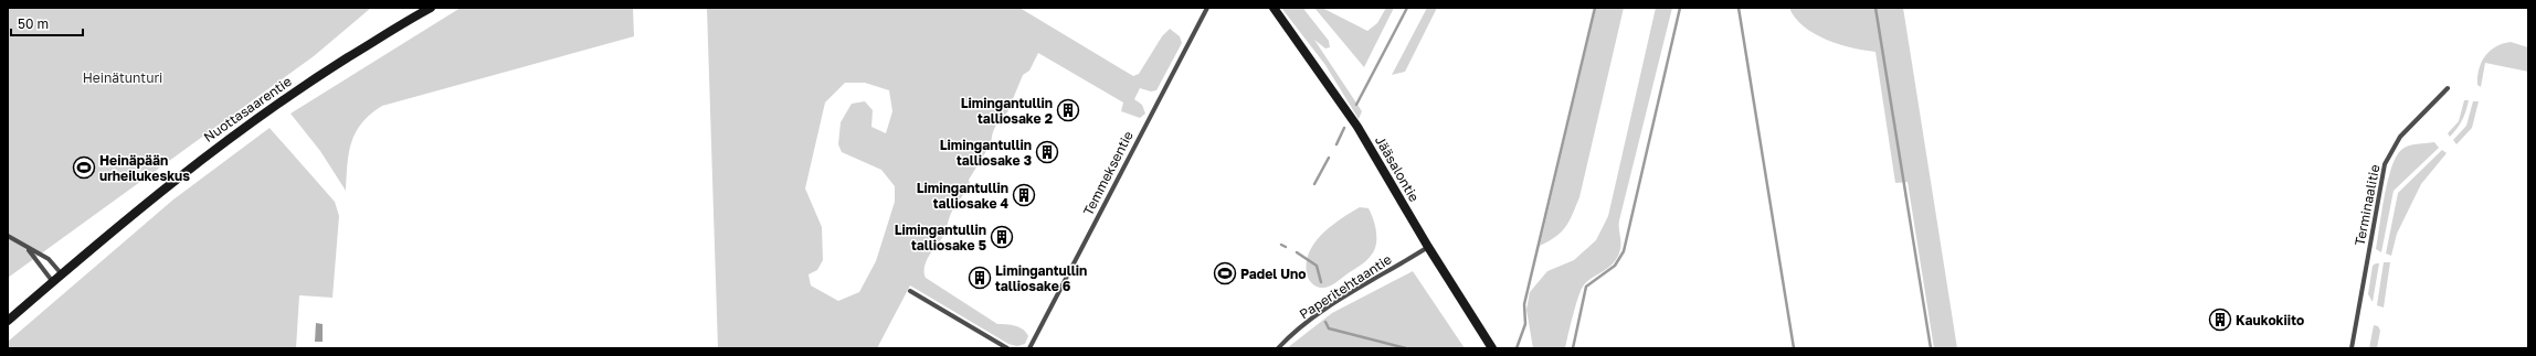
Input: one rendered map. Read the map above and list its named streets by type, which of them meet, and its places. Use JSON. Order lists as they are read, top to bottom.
{
  "streets": {
    "street": [
      "Nuottasaarentie",
      "Jääsalontie",
      "Temmeksentie",
      "Terminaalitie",
      "Paperitehtaantie"
    ]
  },
  "crossings": [
    ["Jääsalontie", "Paperitehtaantie"]
  ],
  "parks": ["Heinätunturi"],
  "places": {
    "building": [
      "Limingantullin talliosake 2",
      "Limingantullin talliosake 3",
      "Limingantullin talliosake 4",
      "Limingantullin talliosake 5",
      "Limingantullin talliosake 6",
      "Kaukokiito"
    ],
    "sports": ["Heinäpään urheilukeskus", "Padel Uno"]
  },
  "scale_bar": "50 m"
}
